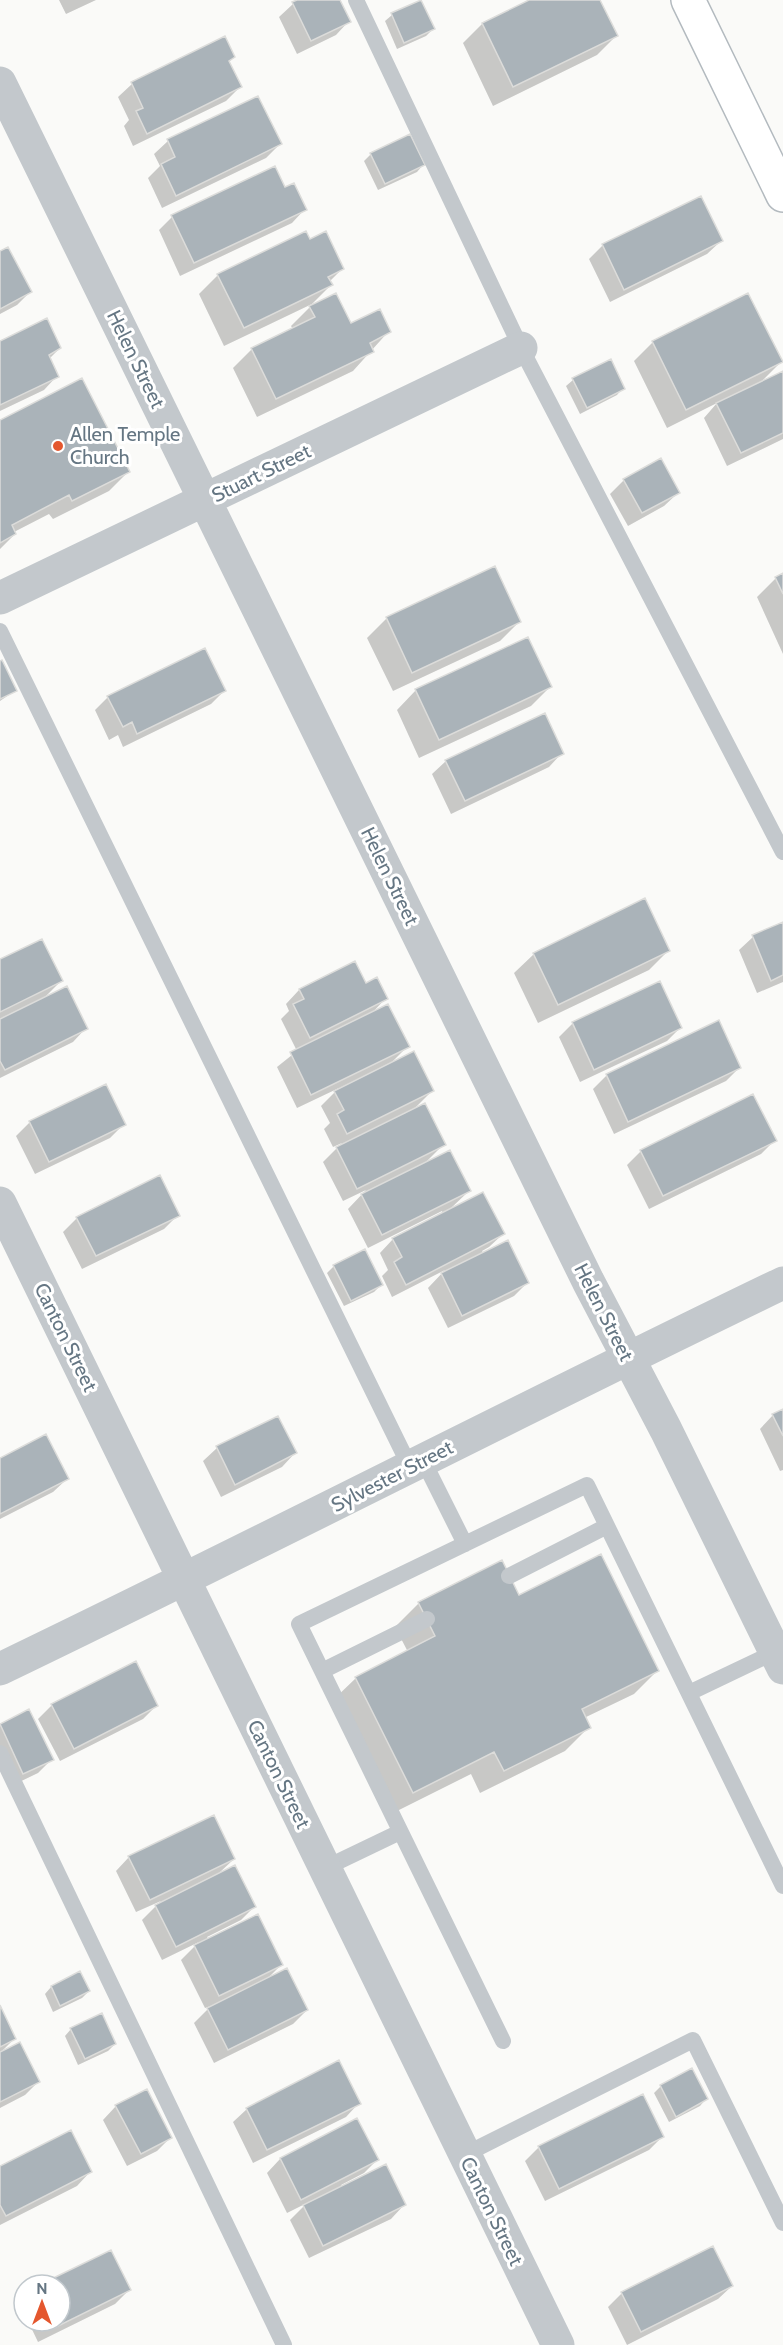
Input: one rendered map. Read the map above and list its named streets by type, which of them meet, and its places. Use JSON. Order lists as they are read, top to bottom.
{
  "streets": {
    "street": [
      "Helen Street",
      "Stuart Street",
      "Canton Street",
      "Sylvester Street"
    ]
  },
  "crossings": [
    ["Helen Street", "Stuart Street"],
    ["Helen Street", "Sylvester Street"],
    ["Canton Street", "Sylvester Street"]
  ],
  "places": ["Allen Temple Church"],
  "north": "top"
}
